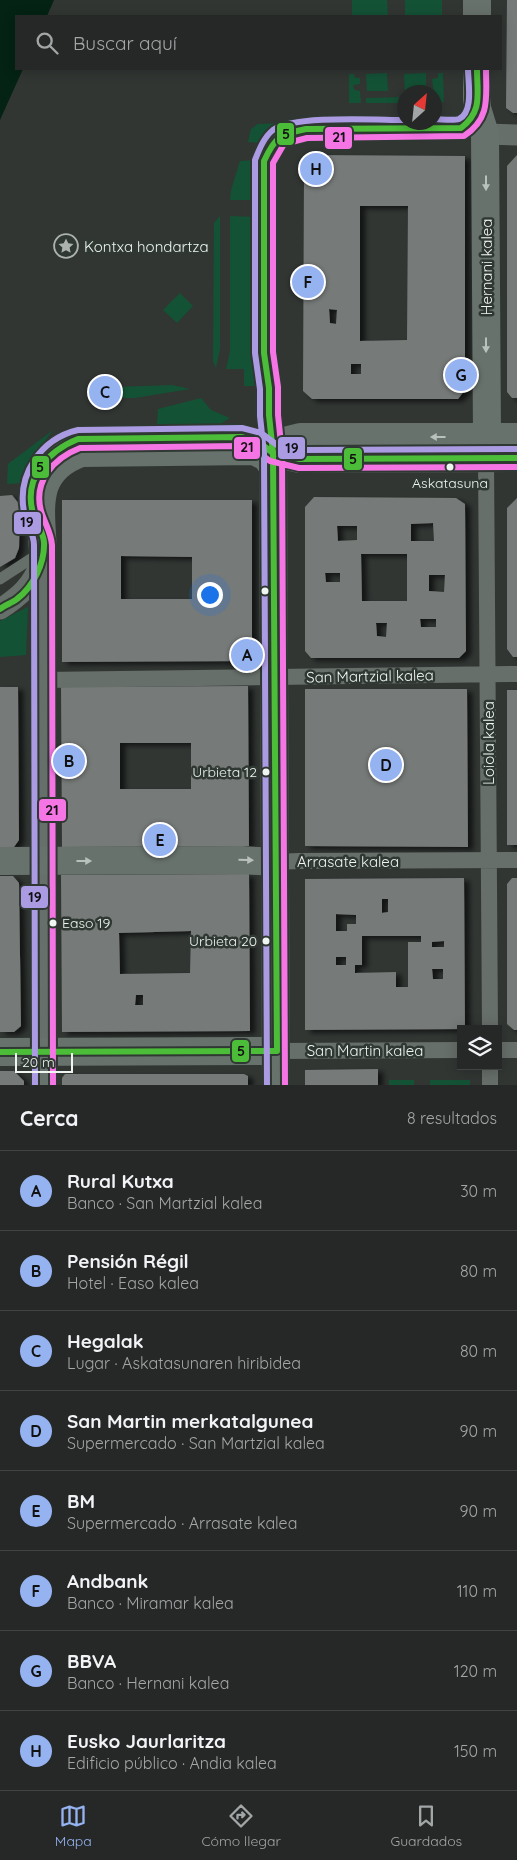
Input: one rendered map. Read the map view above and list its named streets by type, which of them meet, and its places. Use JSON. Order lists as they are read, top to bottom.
{
  "streets": {
    "main road": ["Hernani kalea", "Arrasate kalea", "San Martin kalea"],
    "street": ["San Martzial kalea", "Loiola kalea"]
  },
  "crossings": [
    ["Hernani kalea", "Loiola kalea"],
    ["San Martzial kalea", "Loiola kalea"],
    ["Loiola kalea", "Arrasate kalea"]
  ],
  "one_way": ["Hernani kalea", "Arrasate kalea"],
  "places": {
    "place": ["Kontxa hondartza"],
    "other": [
      "Askatasuna",
      "Urbieta 12",
      "Easo 19",
      "Urbieta 20"
    ]
  },
  "lines": ["transit line 5", "transit line 21", "transit line 19"],
  "scale_bar": "20 m",
  "north": "top right",
  "page": {
    "search": "Buscar aquí",
    "pins": [
      "H",
      "F",
      "G",
      "C",
      "A",
      "B",
      "D",
      "E"
    ],
    "scale": "20 m",
    "heading": ["Cerca", "8 resultados"],
    "list": [
      {
        "mark": "A",
        "name": "Rural Kutxa",
        "note": "Banco · San Martzial kalea",
        "value": "30 m"
      },
      {
        "mark": "B",
        "name": "Pensión Régil",
        "note": "Hotel · Easo kalea",
        "value": "80 m"
      },
      {
        "mark": "C",
        "name": "Hegalak",
        "note": "Lugar · Askatasunaren hiribidea",
        "value": "80 m"
      },
      {
        "mark": "D",
        "name": "San Martin merkatalgunea",
        "note": "Supermercado · San Martzial kalea",
        "value": "90 m"
      },
      {
        "mark": "E",
        "name": "BM",
        "note": "Supermercado · Arrasate kalea",
        "value": "90 m"
      },
      {
        "mark": "F",
        "name": "Andbank",
        "note": "Banco · Miramar kalea",
        "value": "110 m"
      },
      {
        "mark": "G",
        "name": "BBVA",
        "note": "Banco · Hernani kalea",
        "value": "120 m"
      },
      {
        "mark": "H",
        "name": "Eusko Jaurlaritza",
        "note": "Edificio público · Andia kalea",
        "value": "150 m"
      }
    ],
    "nav": ["Mapa", "Cómo llegar", "Guardados"]
  }
}
